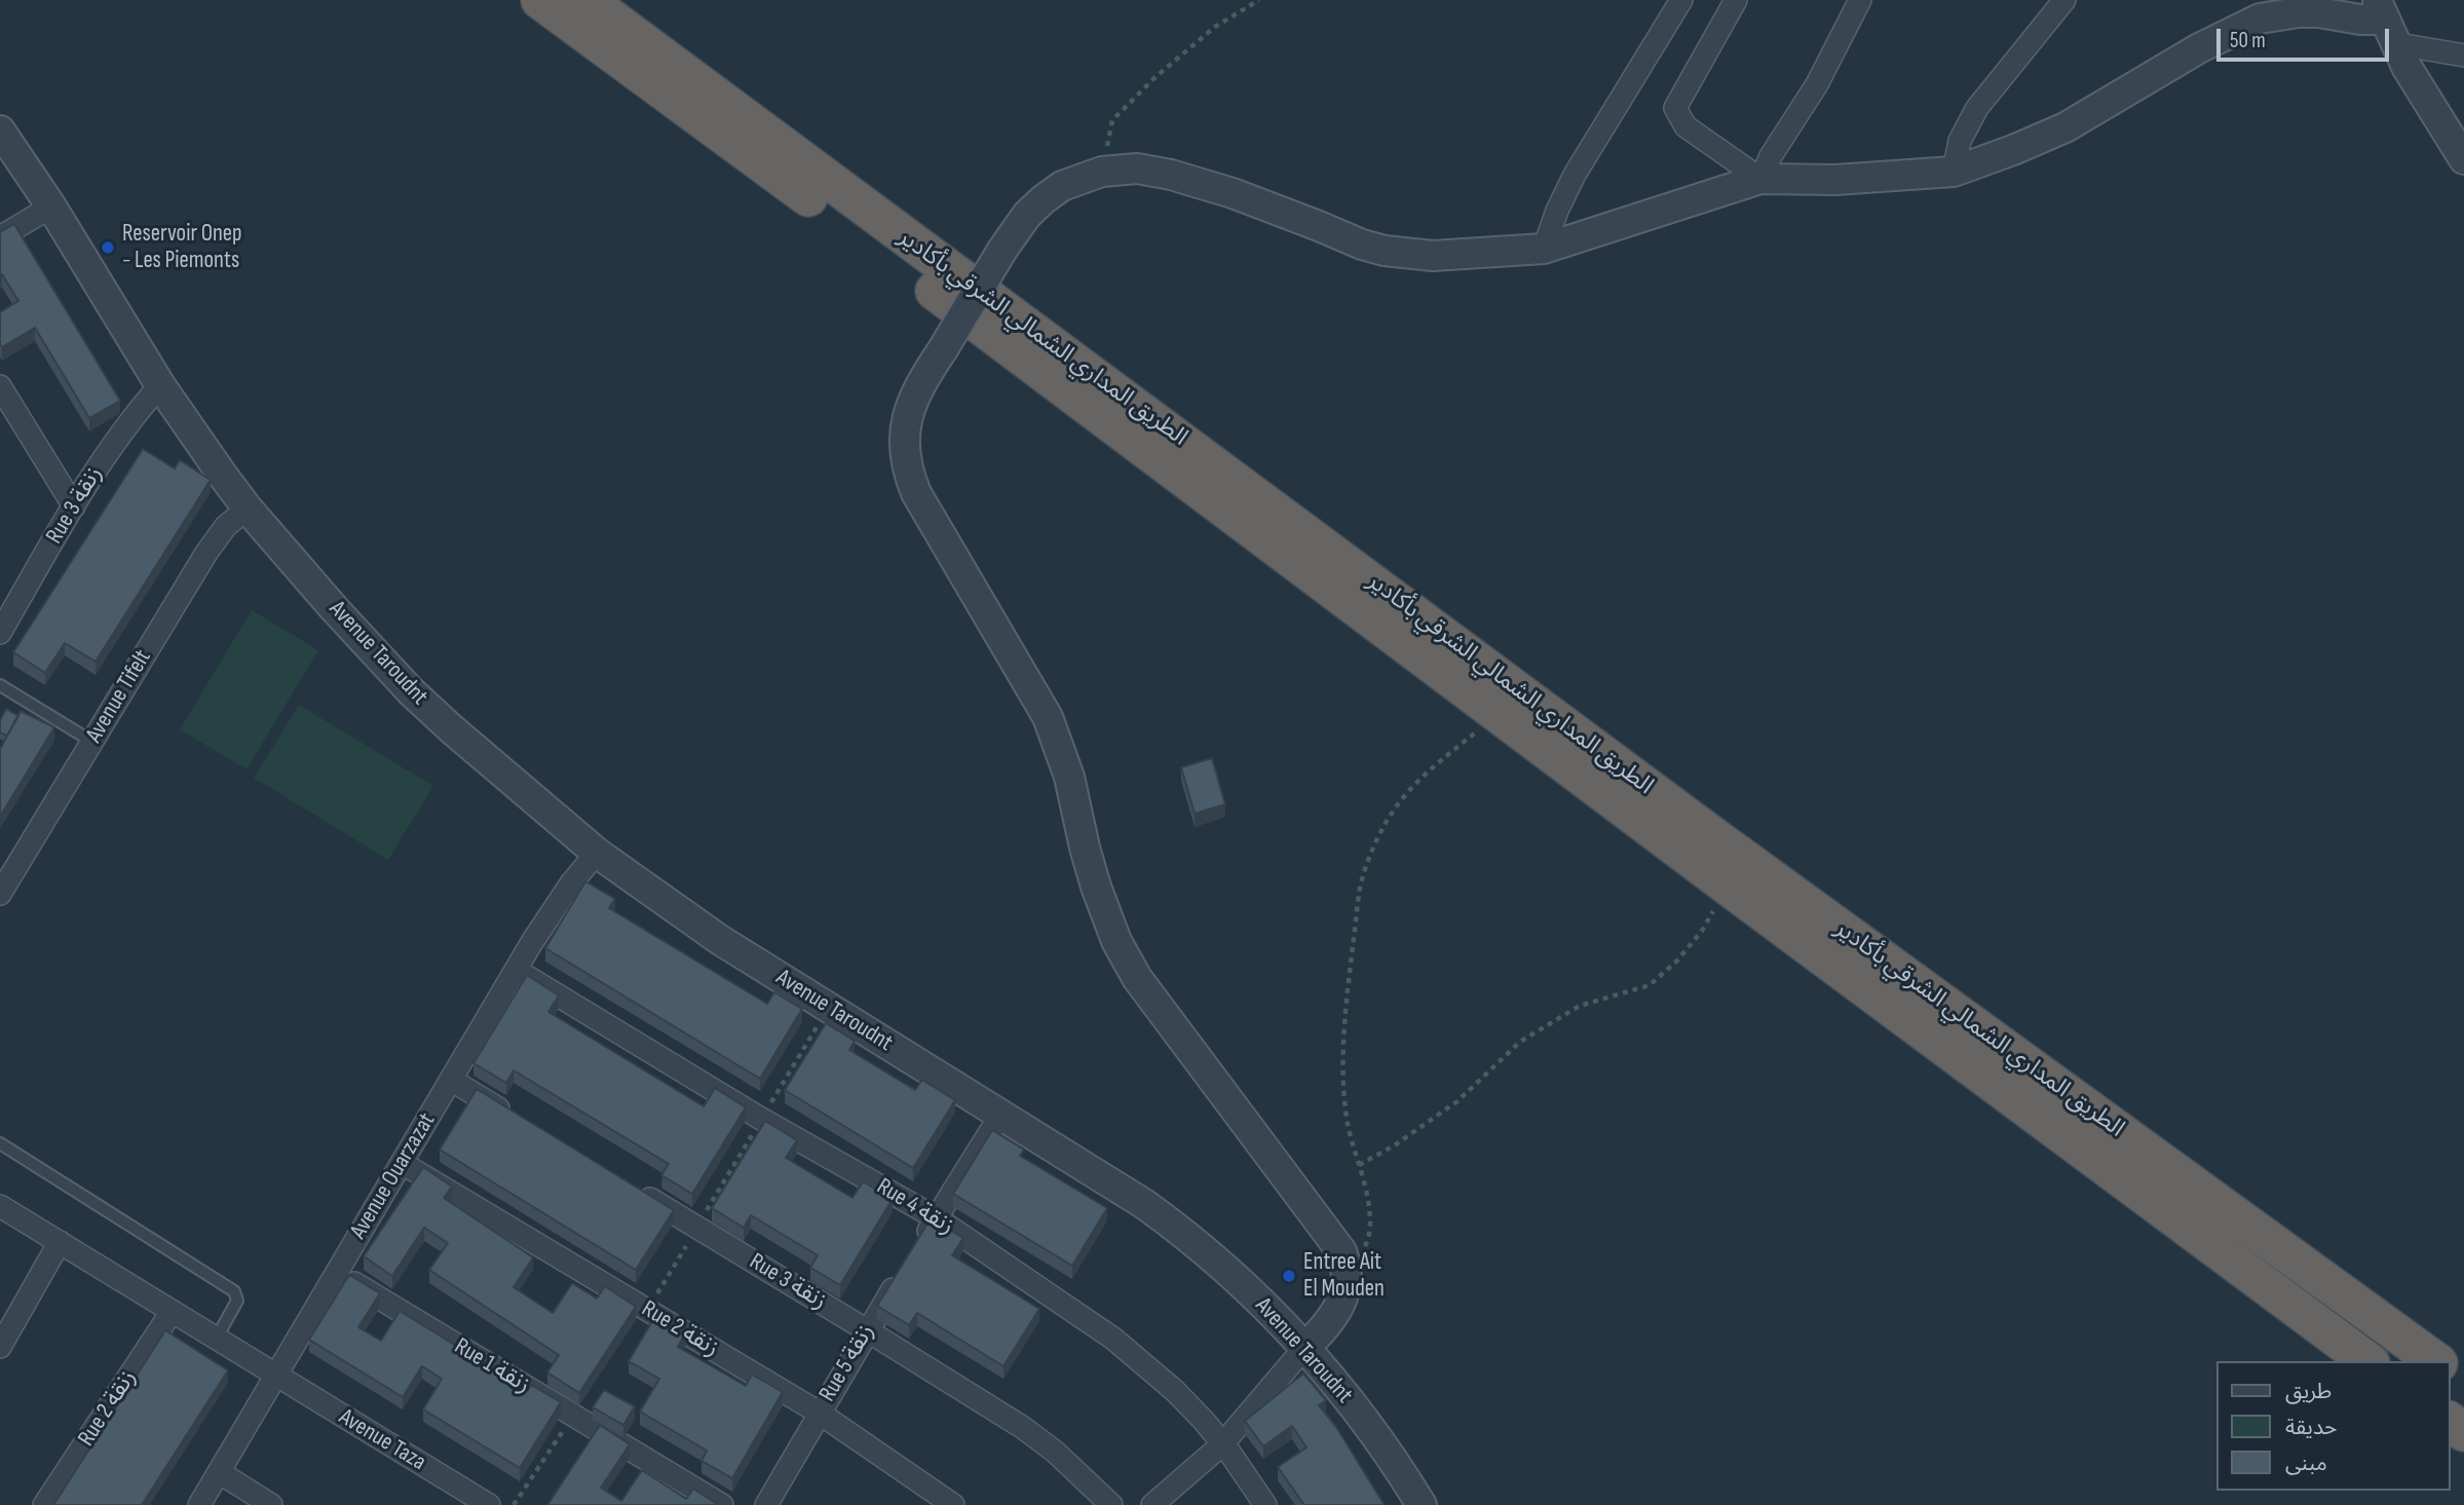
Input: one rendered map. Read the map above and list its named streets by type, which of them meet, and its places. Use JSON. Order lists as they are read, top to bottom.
{
  "streets": {
    "highway": ["الطريق المداري الشمالي الشرقي بأكادير"],
    "street": [
      "Rue 3 زنقة",
      "Avenue Taroudnt",
      "Avenue Tifelt",
      "Avenue Ouarzazat",
      "Rue 4 زنقة",
      "Rue 2 زنقة",
      "Rue 5 زنقة",
      "Rue 1 زنقة",
      "Avenue Taza"
    ]
  },
  "crossings": [
    ["Rue 3 زنقة", "Avenue Taroudnt"],
    ["Rue 3 زنقة", "Rue 5 زنقة"],
    ["Avenue Taroudnt", "Avenue Tifelt"],
    ["Avenue Taroudnt", "Avenue Ouarzazat"],
    ["Avenue Ouarzazat", "Rue 4 زنقة"],
    ["Avenue Ouarzazat", "Rue 2 زنقة"],
    ["Avenue Ouarzazat", "Rue 1 زنقة"],
    ["Avenue Ouarzazat", "Avenue Taza"],
    ["Rue 2 زنقة", "Rue 5 زنقة"],
    ["Rue 2 زنقة", "Avenue Taza"]
  ],
  "places": ["Reservoir Onep - Les Piemonts", "Entree Ait El Mouden"],
  "legend": ["طريق", "حديقة", "مبنى"],
  "scale_bar": "50 m"
}
